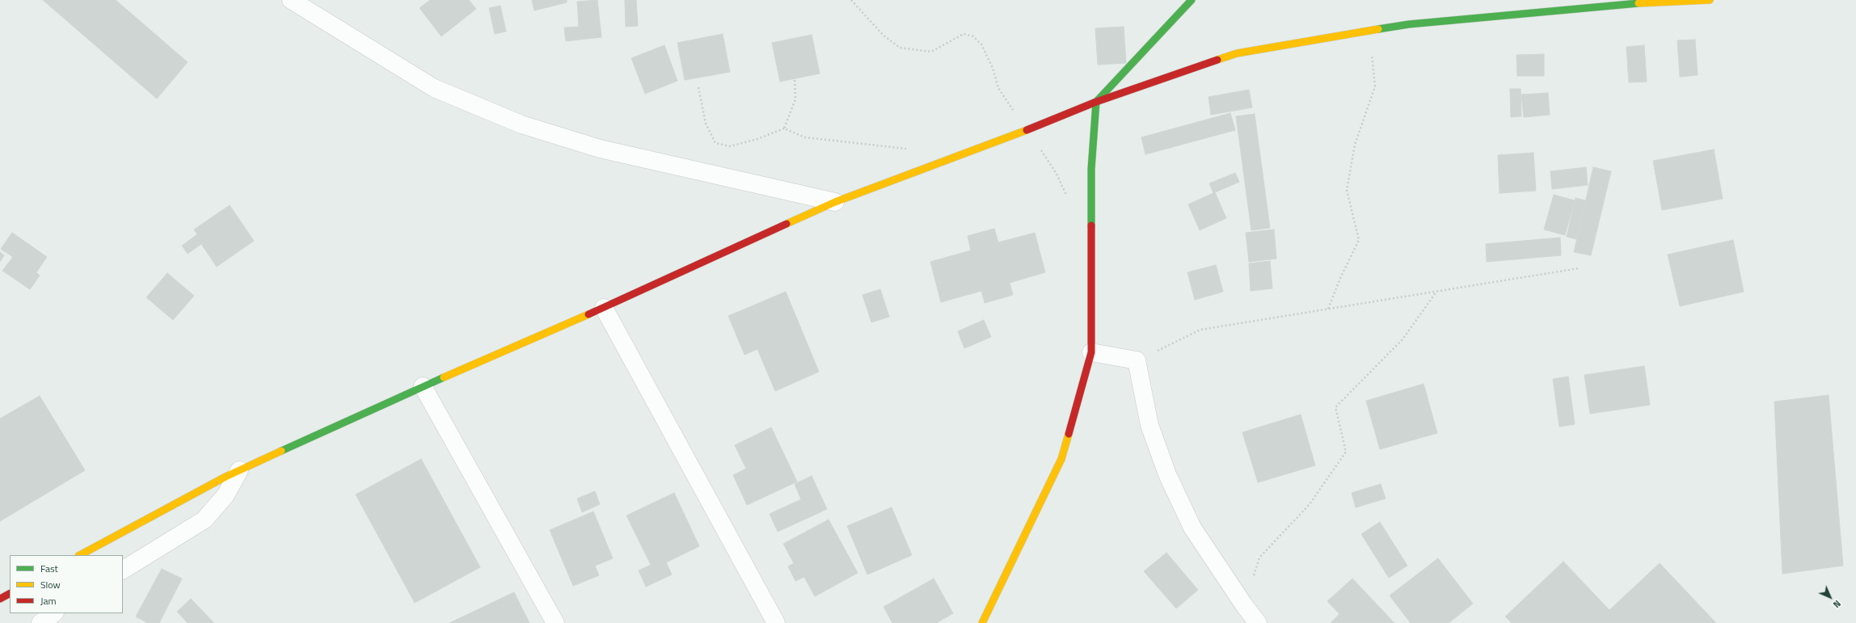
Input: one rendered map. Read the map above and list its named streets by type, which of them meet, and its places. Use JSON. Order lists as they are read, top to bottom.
{
  "legend": ["Fast", "Slow", "Jam"],
  "north": "bottom right"
}
